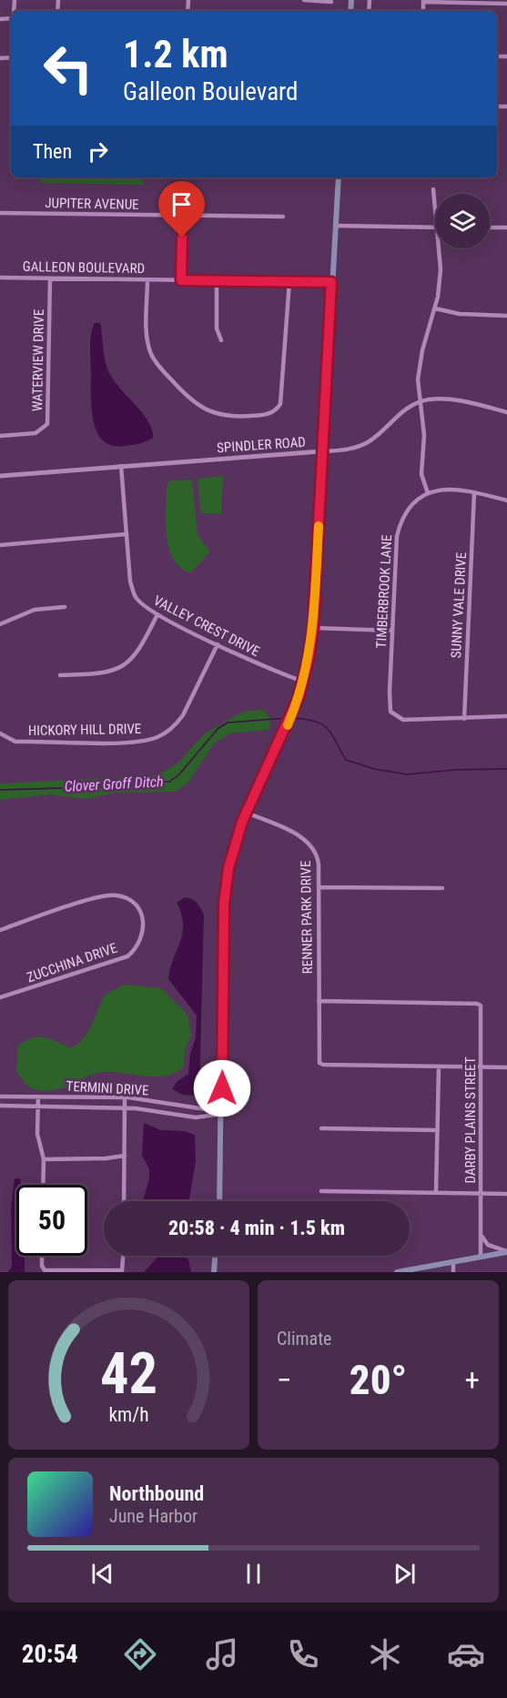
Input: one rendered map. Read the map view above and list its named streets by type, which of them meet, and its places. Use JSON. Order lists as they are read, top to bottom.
{
  "streets": {
    "street": [
      "JUPITER AVENUE",
      "GALLEON BOULEVARD",
      "WATERVIEW DRIVE",
      "SPINDLER ROAD",
      "TIMBERBROOK LANE",
      "SUNNY VALE DRIVE",
      "VALLEY CREST DRIVE",
      "HICKORY HILL DRIVE",
      "RENNER PARK DRIVE",
      "ZUCCHINA DRIVE",
      "TERMINI DRIVE",
      "DARBY PLAINS STREET"
    ]
  },
  "crossings": [
    ["GALLEON BOULEVARD", "WATERVIEW DRIVE"],
    ["SPINDLER ROAD", "VALLEY CREST DRIVE"],
    ["TIMBERBROOK LANE", "SUNNY VALE DRIVE"],
    ["VALLEY CREST DRIVE", "HICKORY HILL DRIVE"],
    ["RENNER PARK DRIVE", "DARBY PLAINS STREET"]
  ],
  "water": ["Clover Groff Ditch"],
  "page": {
    "turn": ["1.2 km", "Galleon Boulevard"],
    "then": "Then",
    "limit": "50",
    "trip": "20:58 · 4 min · 1.5 km",
    "tile": "Climate",
    "heat": ["−", "20°", "+"],
    "song": ["Northbound", "June Harbor"],
    "tabs": "20:54",
    "gauge": ["42", "km/h"]
  }
}
